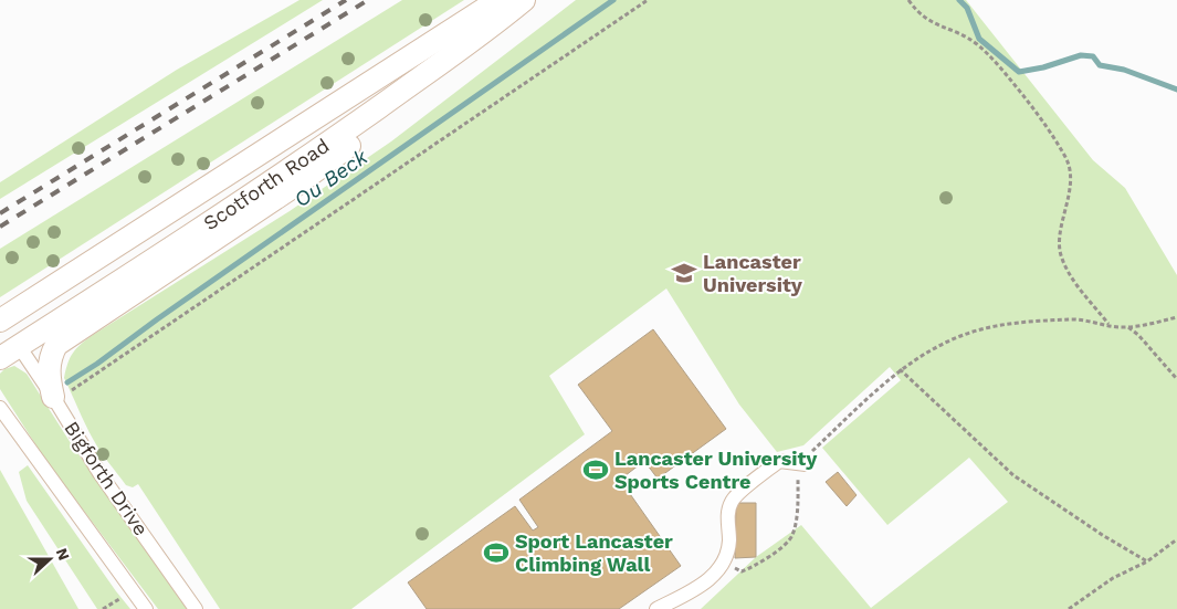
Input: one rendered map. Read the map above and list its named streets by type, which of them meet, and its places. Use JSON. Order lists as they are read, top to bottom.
{
  "streets": {
    "main road": ["Scotforth Road"],
    "street": ["Bigforth Drive"]
  },
  "crossings": [
    ["Scotforth Road", "Bigforth Drive"]
  ],
  "water": ["Ou Beck"],
  "places": {
    "school or university": ["Lancaster University"],
    "sports": ["Lancaster University Sports Centre", "Sport Lancaster Climbing Wall"]
  },
  "north": "right"
}
